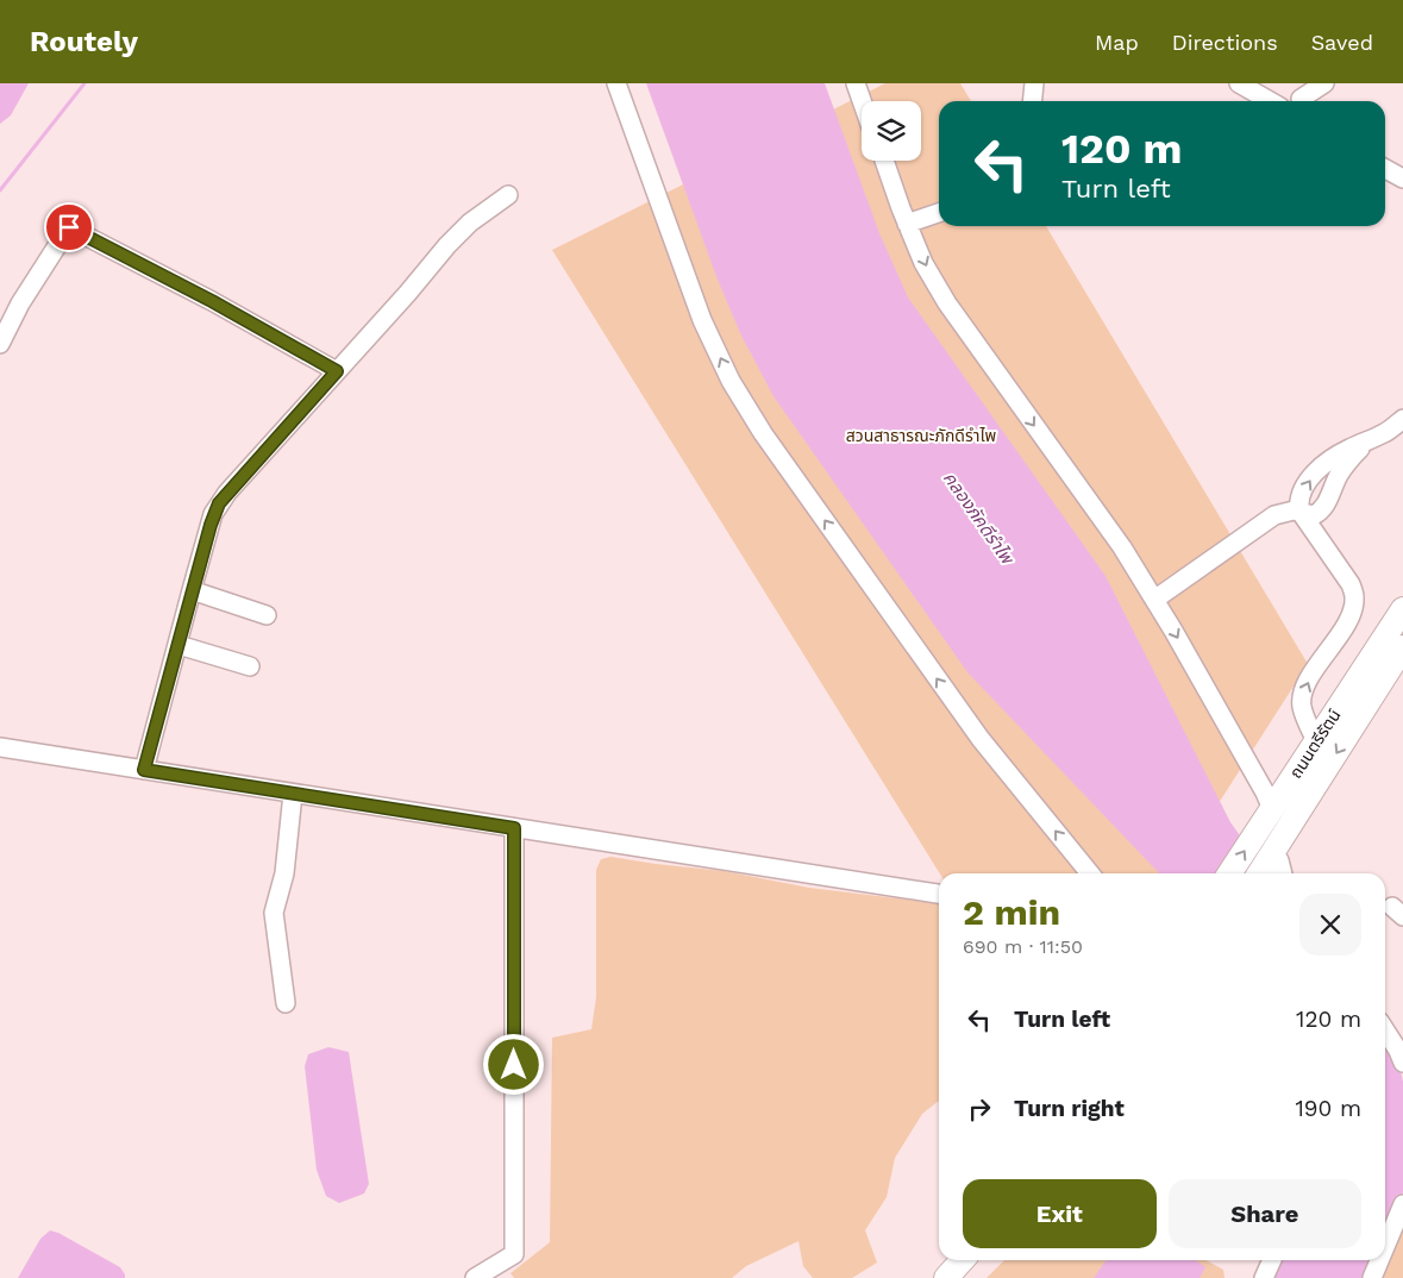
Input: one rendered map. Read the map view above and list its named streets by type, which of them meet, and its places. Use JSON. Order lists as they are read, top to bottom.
{
  "streets": {
    "main road": ["ถนนตรีรัตน์"]
  },
  "water": ["คลองภัคดีรำไพ"],
  "parks": ["สวนสาธารณะภักดีรำไพ"],
  "page": {
    "header": "Routely",
    "nav": ["Map", "Directions", "Saved"],
    "turn": ["120 m", "Turn left"],
    "heading": ["2 min", "690 m · 11:50"],
    "list": [
      {
        "name": "Turn left",
        "value": "120 m"
      },
      {
        "name": "Turn right",
        "value": "190 m"
      }
    ],
    "buttons": ["Exit", "Share"]
  }
}
